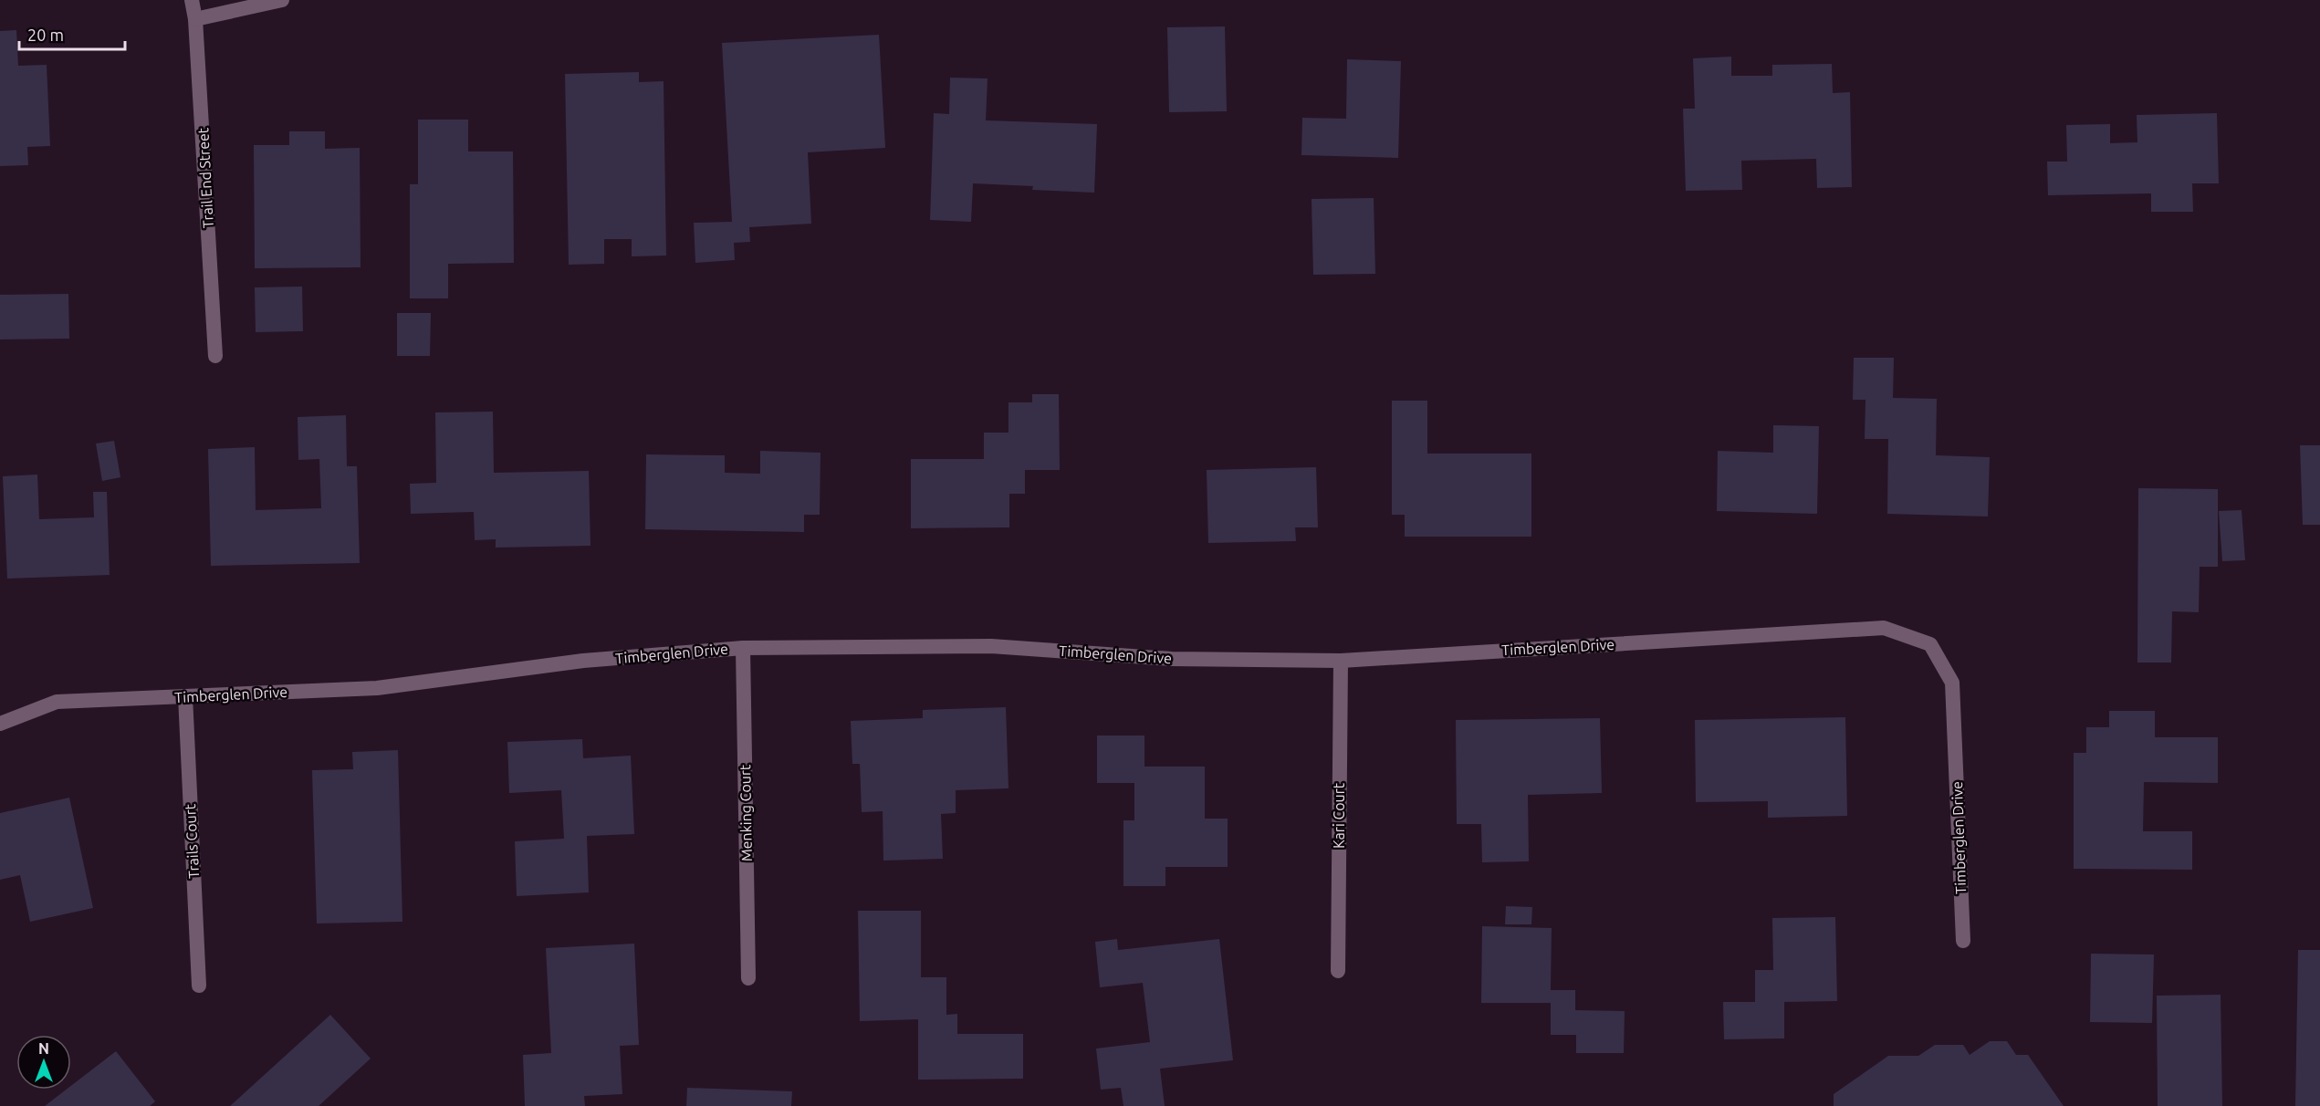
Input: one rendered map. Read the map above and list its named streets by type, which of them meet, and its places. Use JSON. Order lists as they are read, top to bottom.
{
  "streets": {
    "street": [
      "Trail End Street",
      "Timberglen Drive",
      "Menking Court",
      "Kari Court",
      "Trails Court"
    ]
  },
  "crossings": [
    ["Timberglen Drive", "Menking Court"],
    ["Timberglen Drive", "Kari Court"],
    ["Timberglen Drive", "Trails Court"]
  ],
  "scale_bar": "20 m",
  "north": "top"
}
